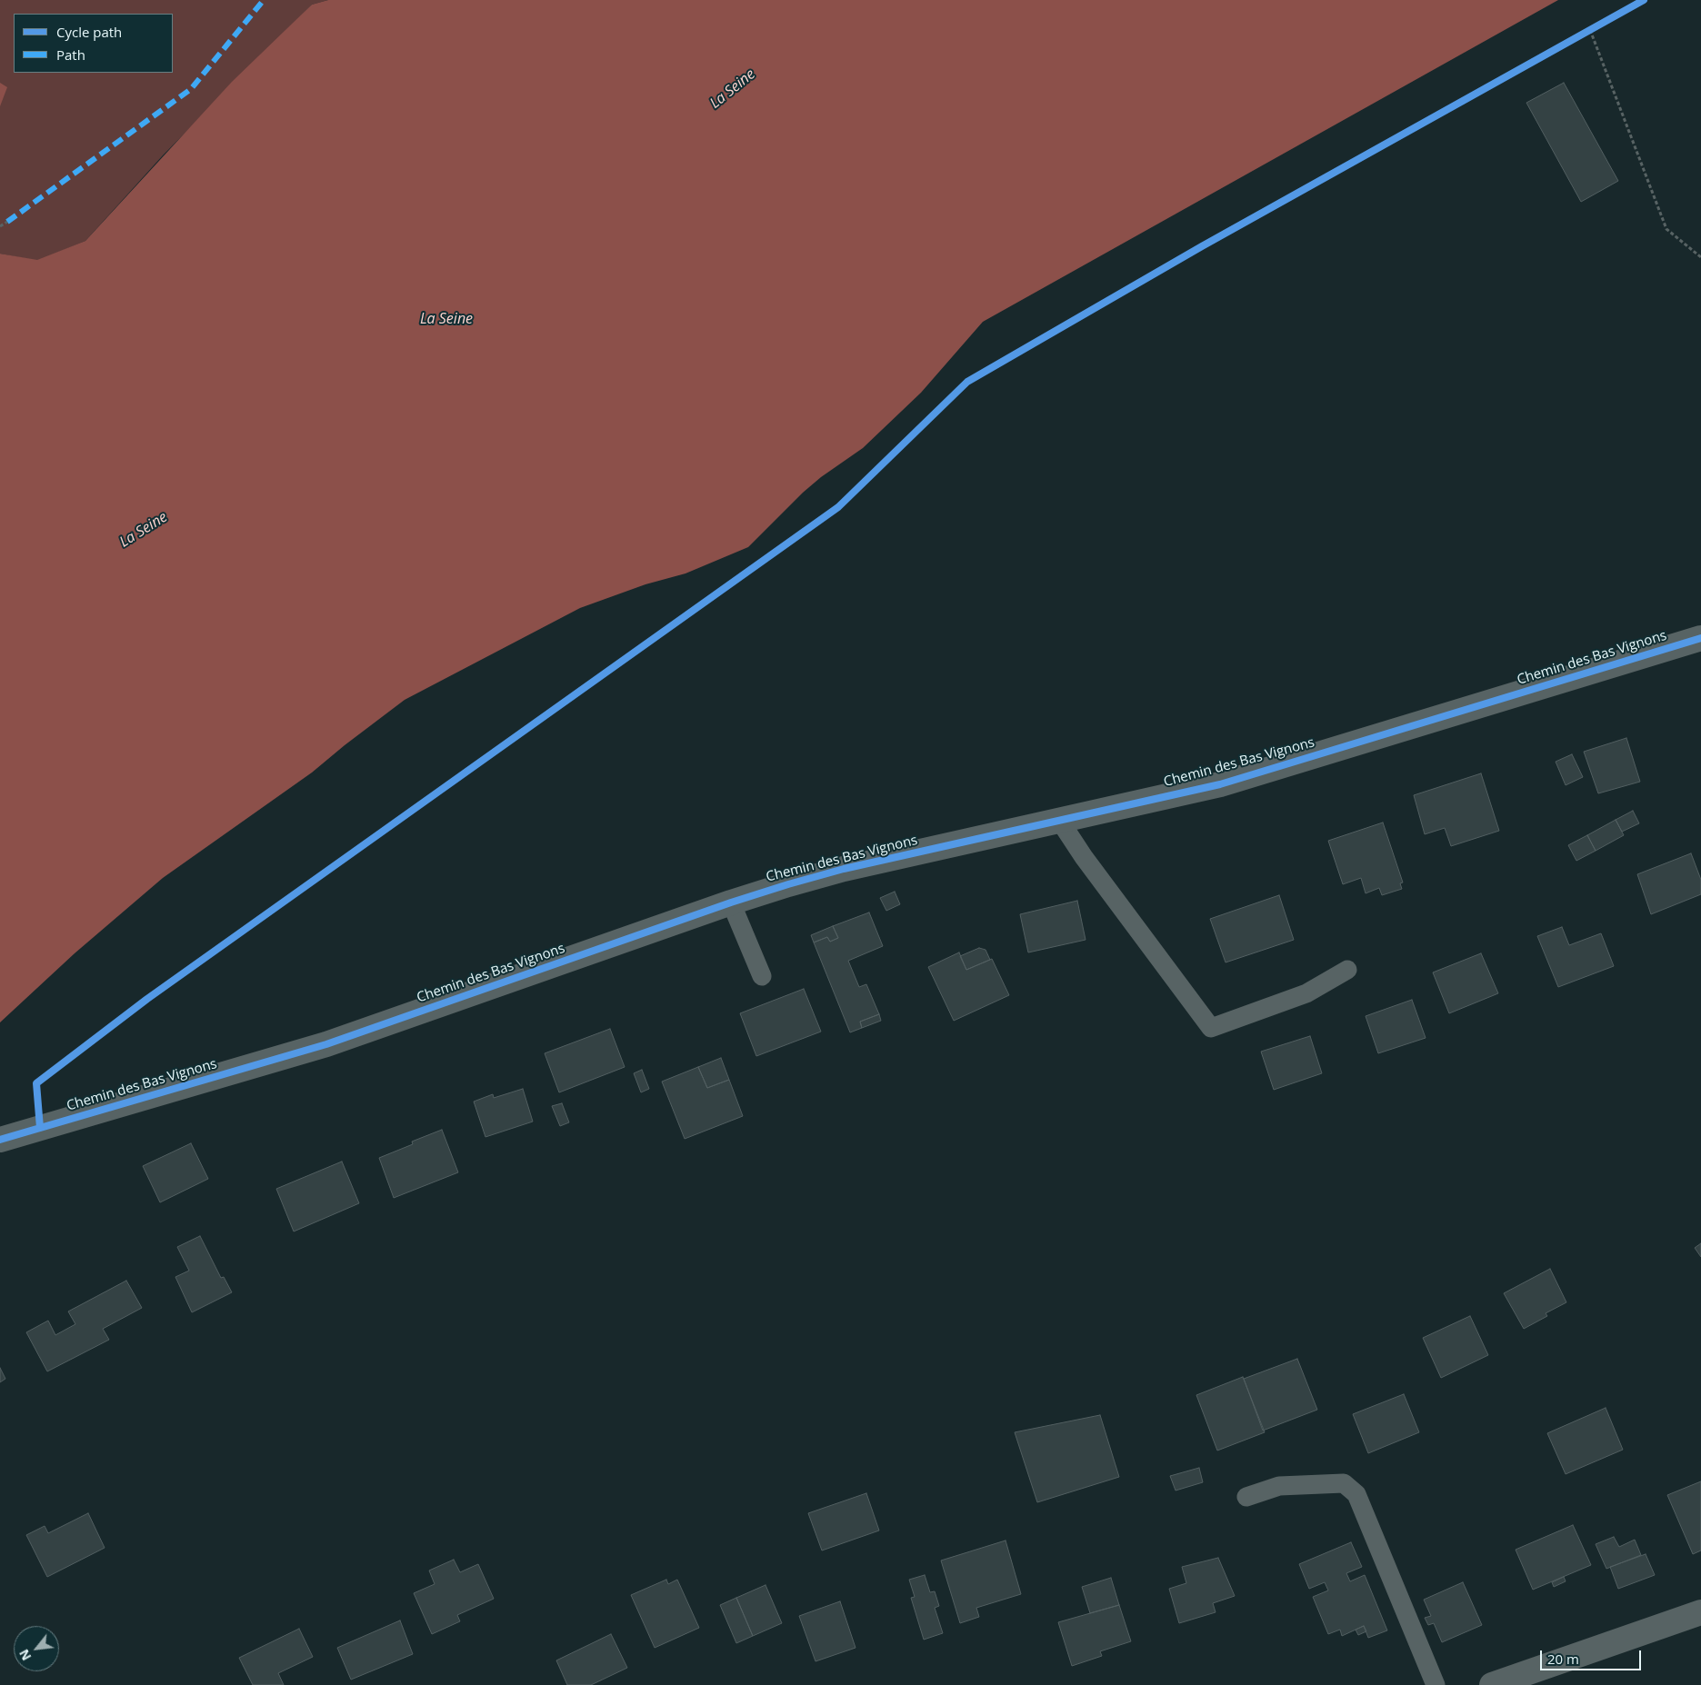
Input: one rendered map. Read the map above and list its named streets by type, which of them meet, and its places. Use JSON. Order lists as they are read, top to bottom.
{
  "streets": {
    "street": ["Chemin des Bas Vignons"]
  },
  "water": ["La Seine"],
  "legend": ["Cycle path", "Path"],
  "scale_bar": "20 m",
  "north": "bottom left"
}
